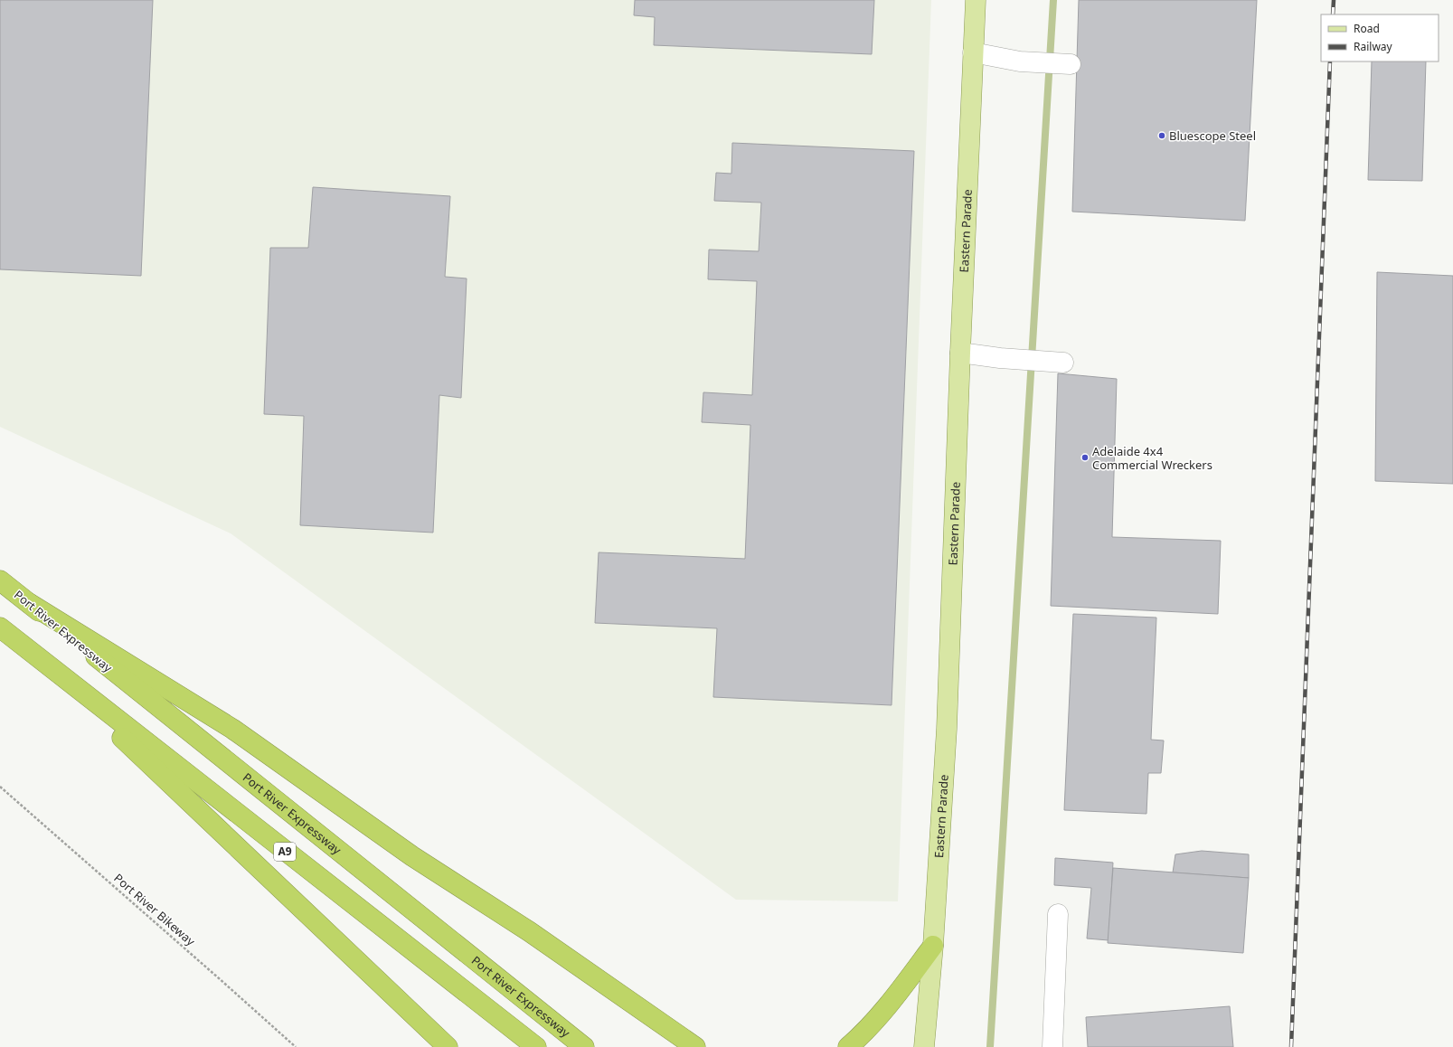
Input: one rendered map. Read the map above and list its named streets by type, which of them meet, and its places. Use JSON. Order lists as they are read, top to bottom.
{
  "streets": {
    "highway": ["Port River Expressway", "A9"],
    "main road": ["Eastern Parade"],
    "path": ["Port River Bikeway"]
  },
  "places": ["Bluescope Steel", "Adelaide 4x4 Commercial Wreckers"],
  "legend": ["Road", "Railway"]
}
